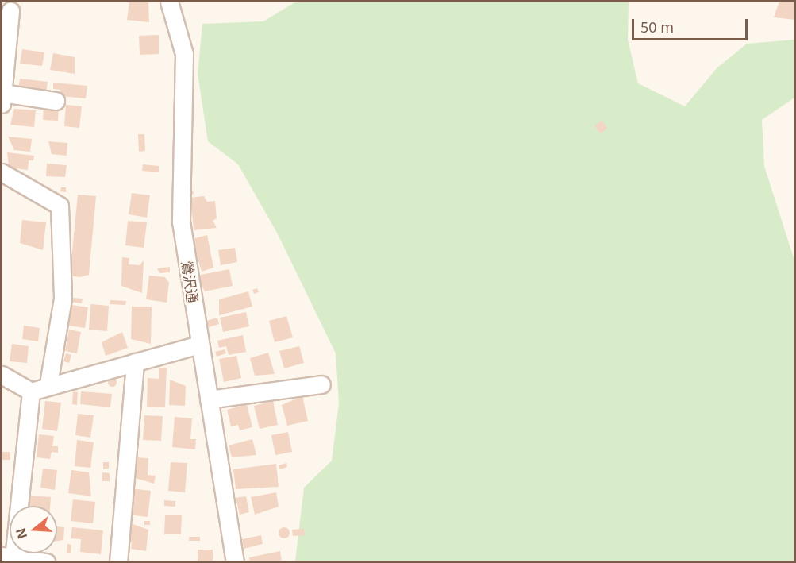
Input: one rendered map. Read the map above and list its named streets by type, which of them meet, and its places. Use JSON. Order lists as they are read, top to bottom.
{
  "streets": {
    "street": ["鶯沢通"]
  },
  "scale_bar": "50 m",
  "north": "left"
}
